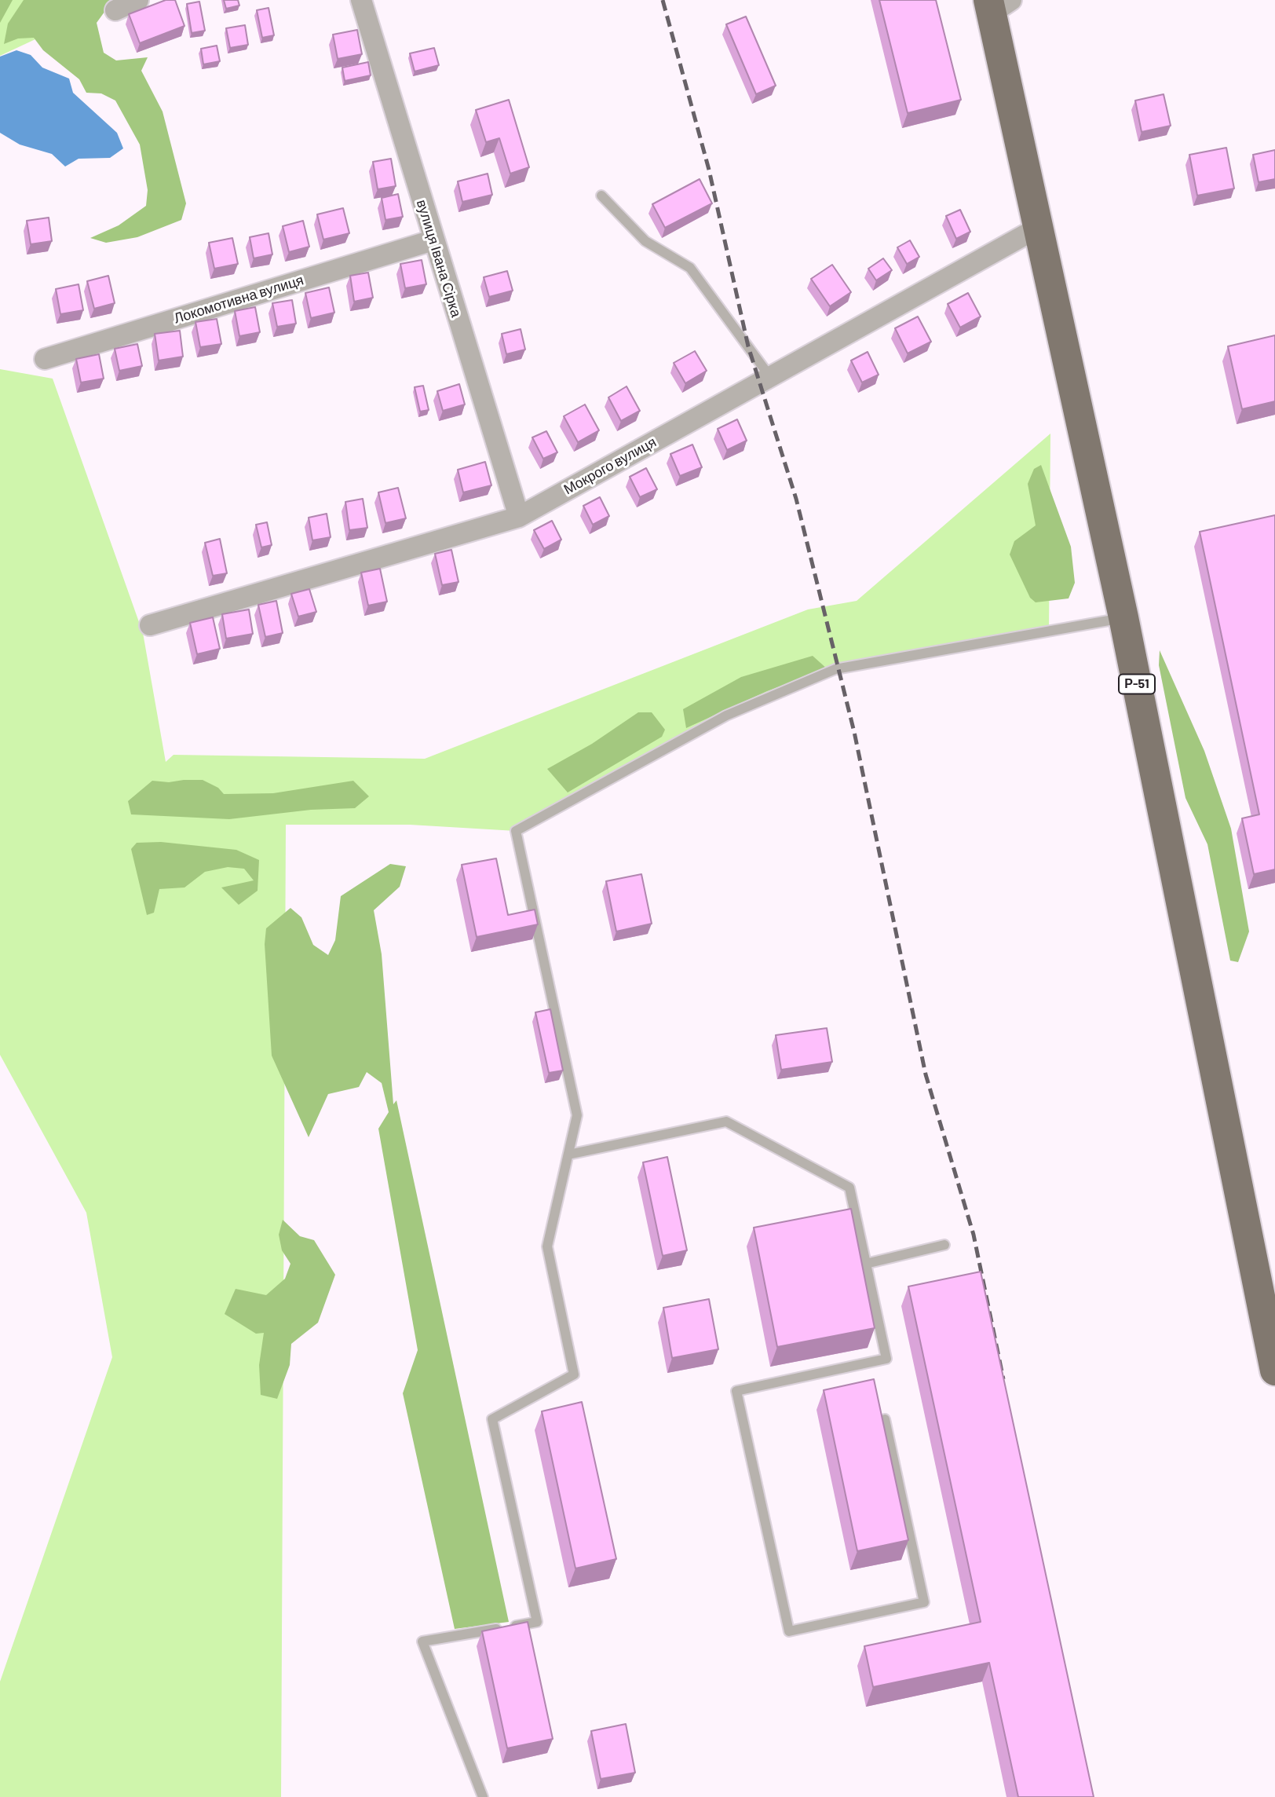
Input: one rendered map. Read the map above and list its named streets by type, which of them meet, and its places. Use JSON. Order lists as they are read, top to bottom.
{
  "streets": {
    "main road": ["Р-51"],
    "street": ["вулиця Івана Сірка", "Локомотивна вулиця", "Мокрого вулиця"]
  },
  "crossings": [
    ["вулиця Івана Сірка", "Локомотивна вулиця"],
    ["вулиця Івана Сірка", "Мокрого вулиця"],
    ["Мокрого вулиця", "Р-51"]
  ]
}
